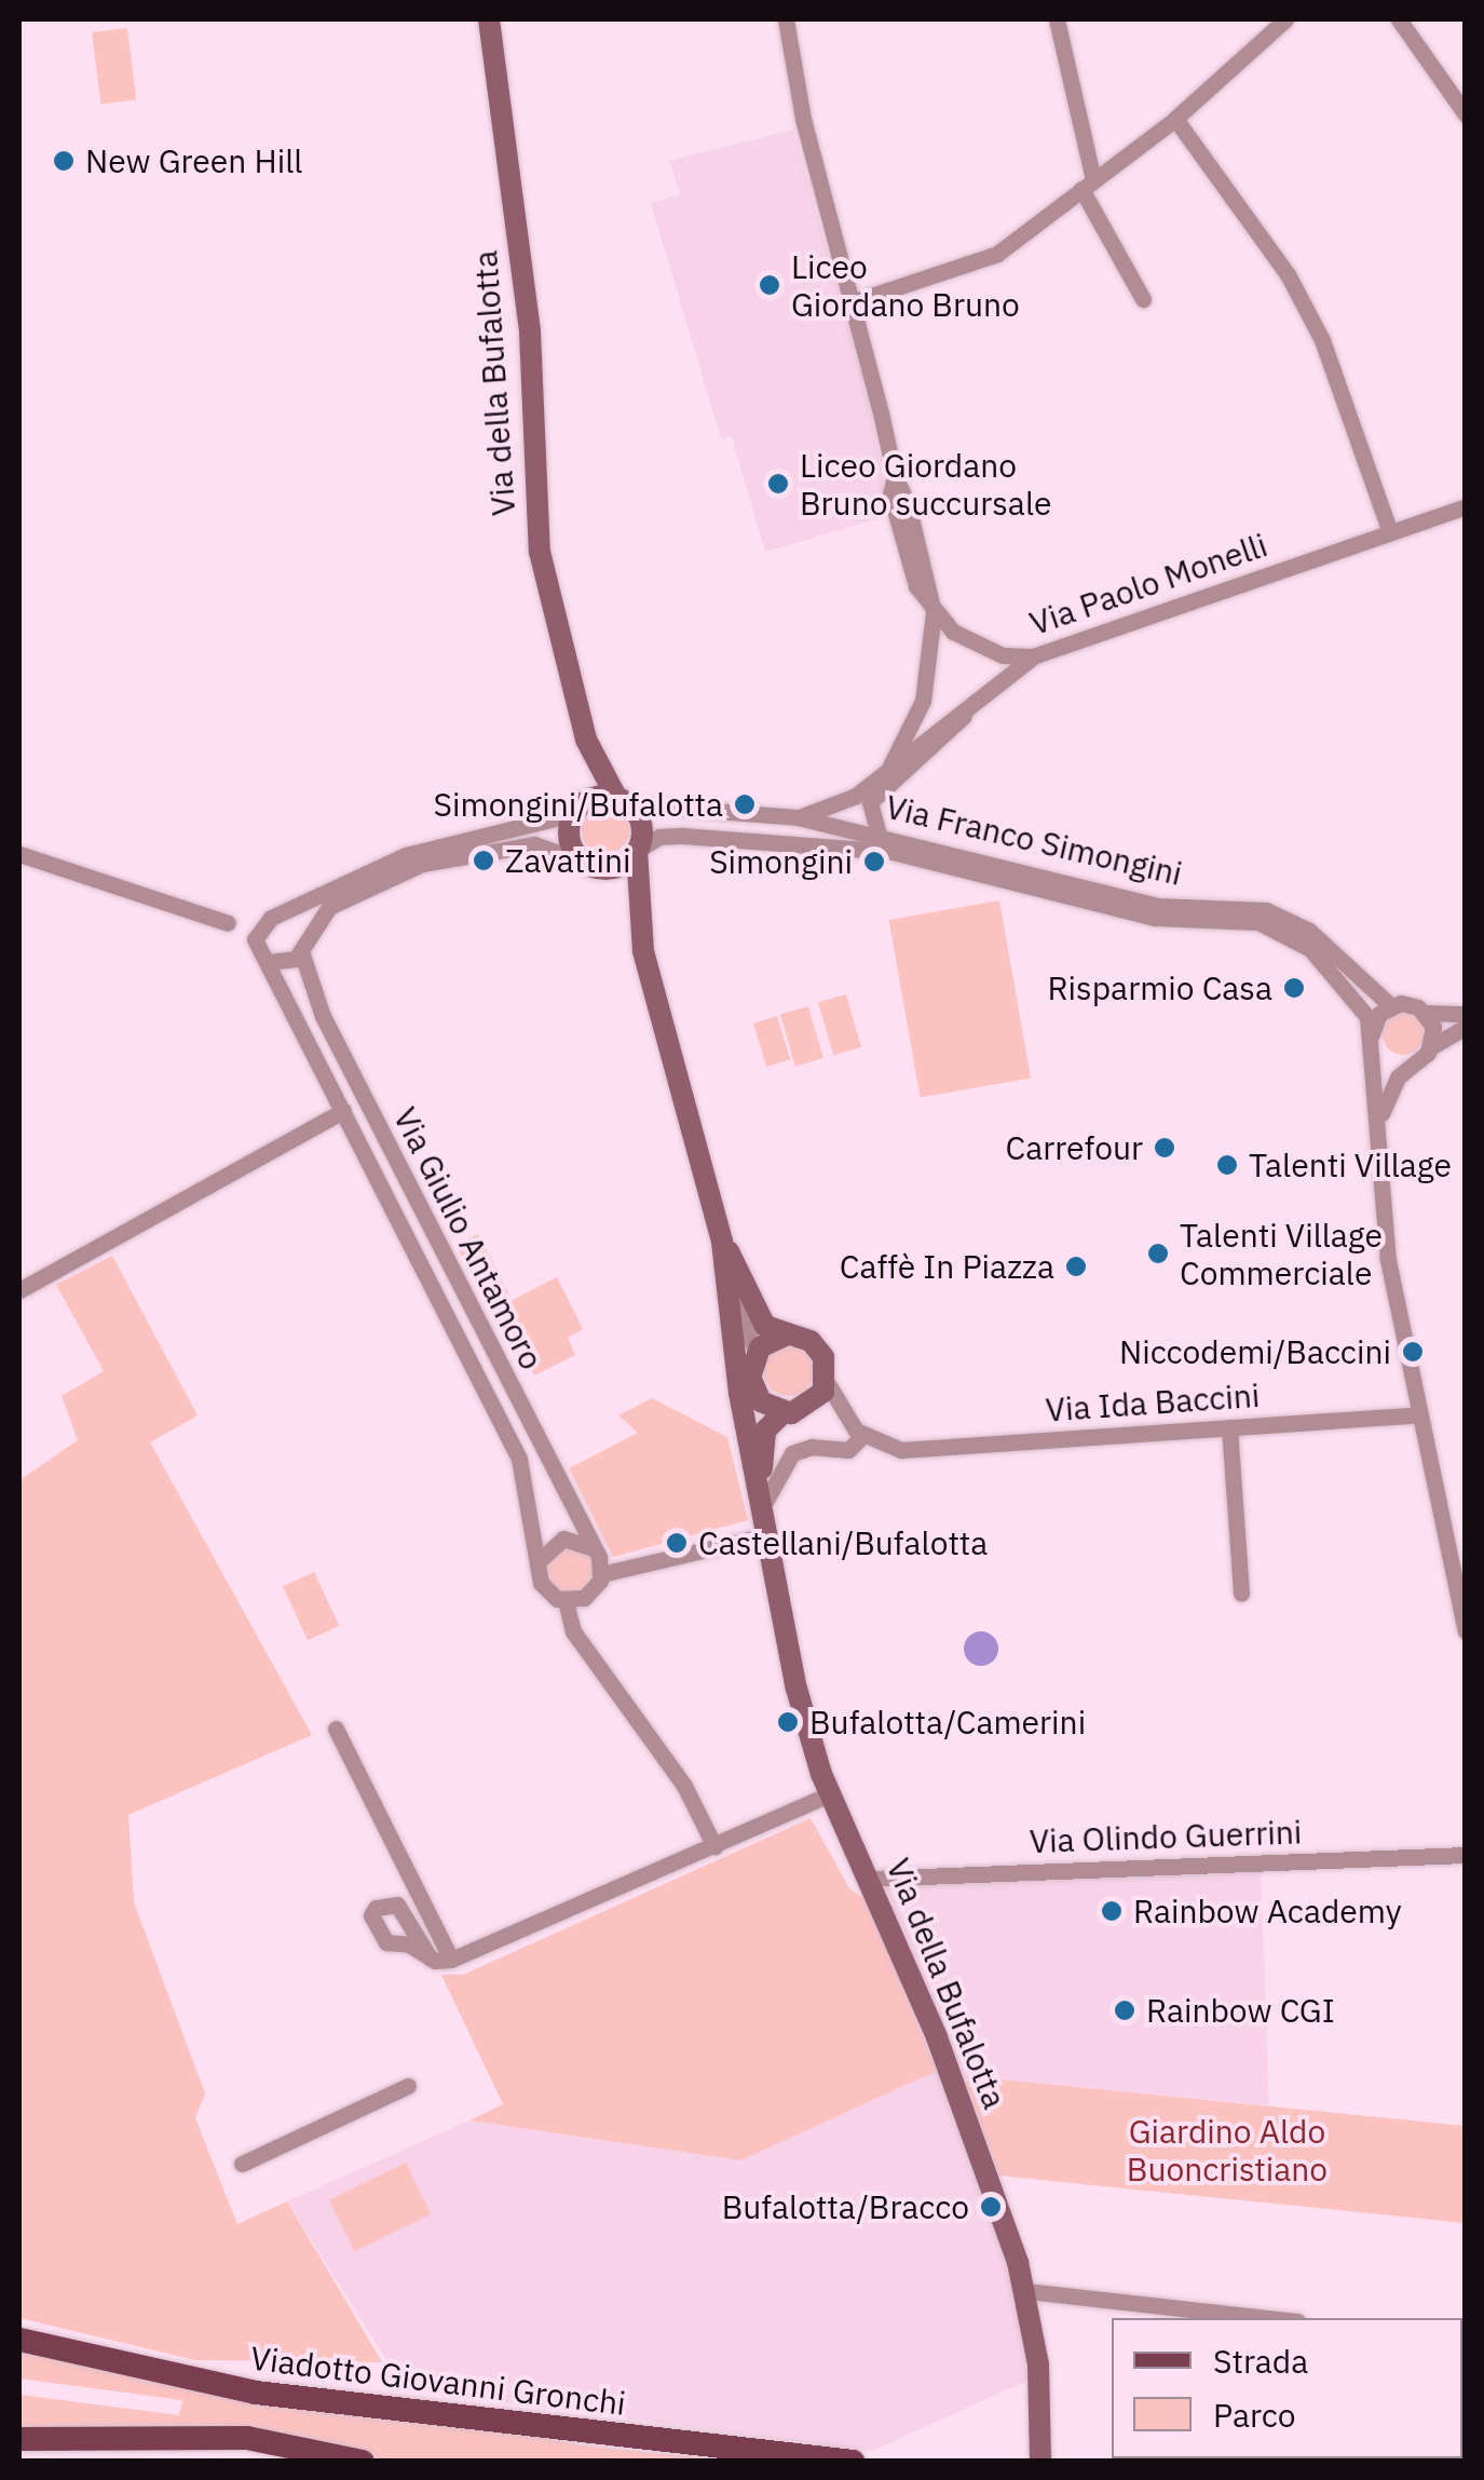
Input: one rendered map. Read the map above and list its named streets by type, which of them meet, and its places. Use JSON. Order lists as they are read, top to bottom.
{
  "streets": {
    "main road": ["Viadotto Giovanni Gronchi"],
    "street": [
      "Via della Bufalotta",
      "Via Paolo Monelli",
      "Via Franco Simongini",
      "Via Giulio Antamoro",
      "Via Ida Baccini",
      "Via Olindo Guerrini"
    ]
  },
  "crossings": [
    ["Via della Bufalotta", "Via Franco Simongini"],
    ["Via della Bufalotta", "Via Olindo Guerrini"]
  ],
  "parks": ["Giardino Aldo Buoncristiano"],
  "places": [
    "New Green Hill",
    "Liceo Giordano Bruno",
    "Liceo Giordano Bruno succursale",
    "Simongini/Bufalotta",
    "Zavattini",
    "Simongini",
    "Risparmio Casa",
    "Carrefour",
    "Talenti Village",
    "Talenti Village Commerciale",
    "Caffè In Piazza",
    "Niccodemi/Baccini",
    "Castellani/Bufalotta",
    "Bufalotta/Camerini",
    "Rainbow Academy",
    "Rainbow CGI",
    "Bufalotta/Bracco"
  ],
  "legend": ["Strada", "Parco"]
}
